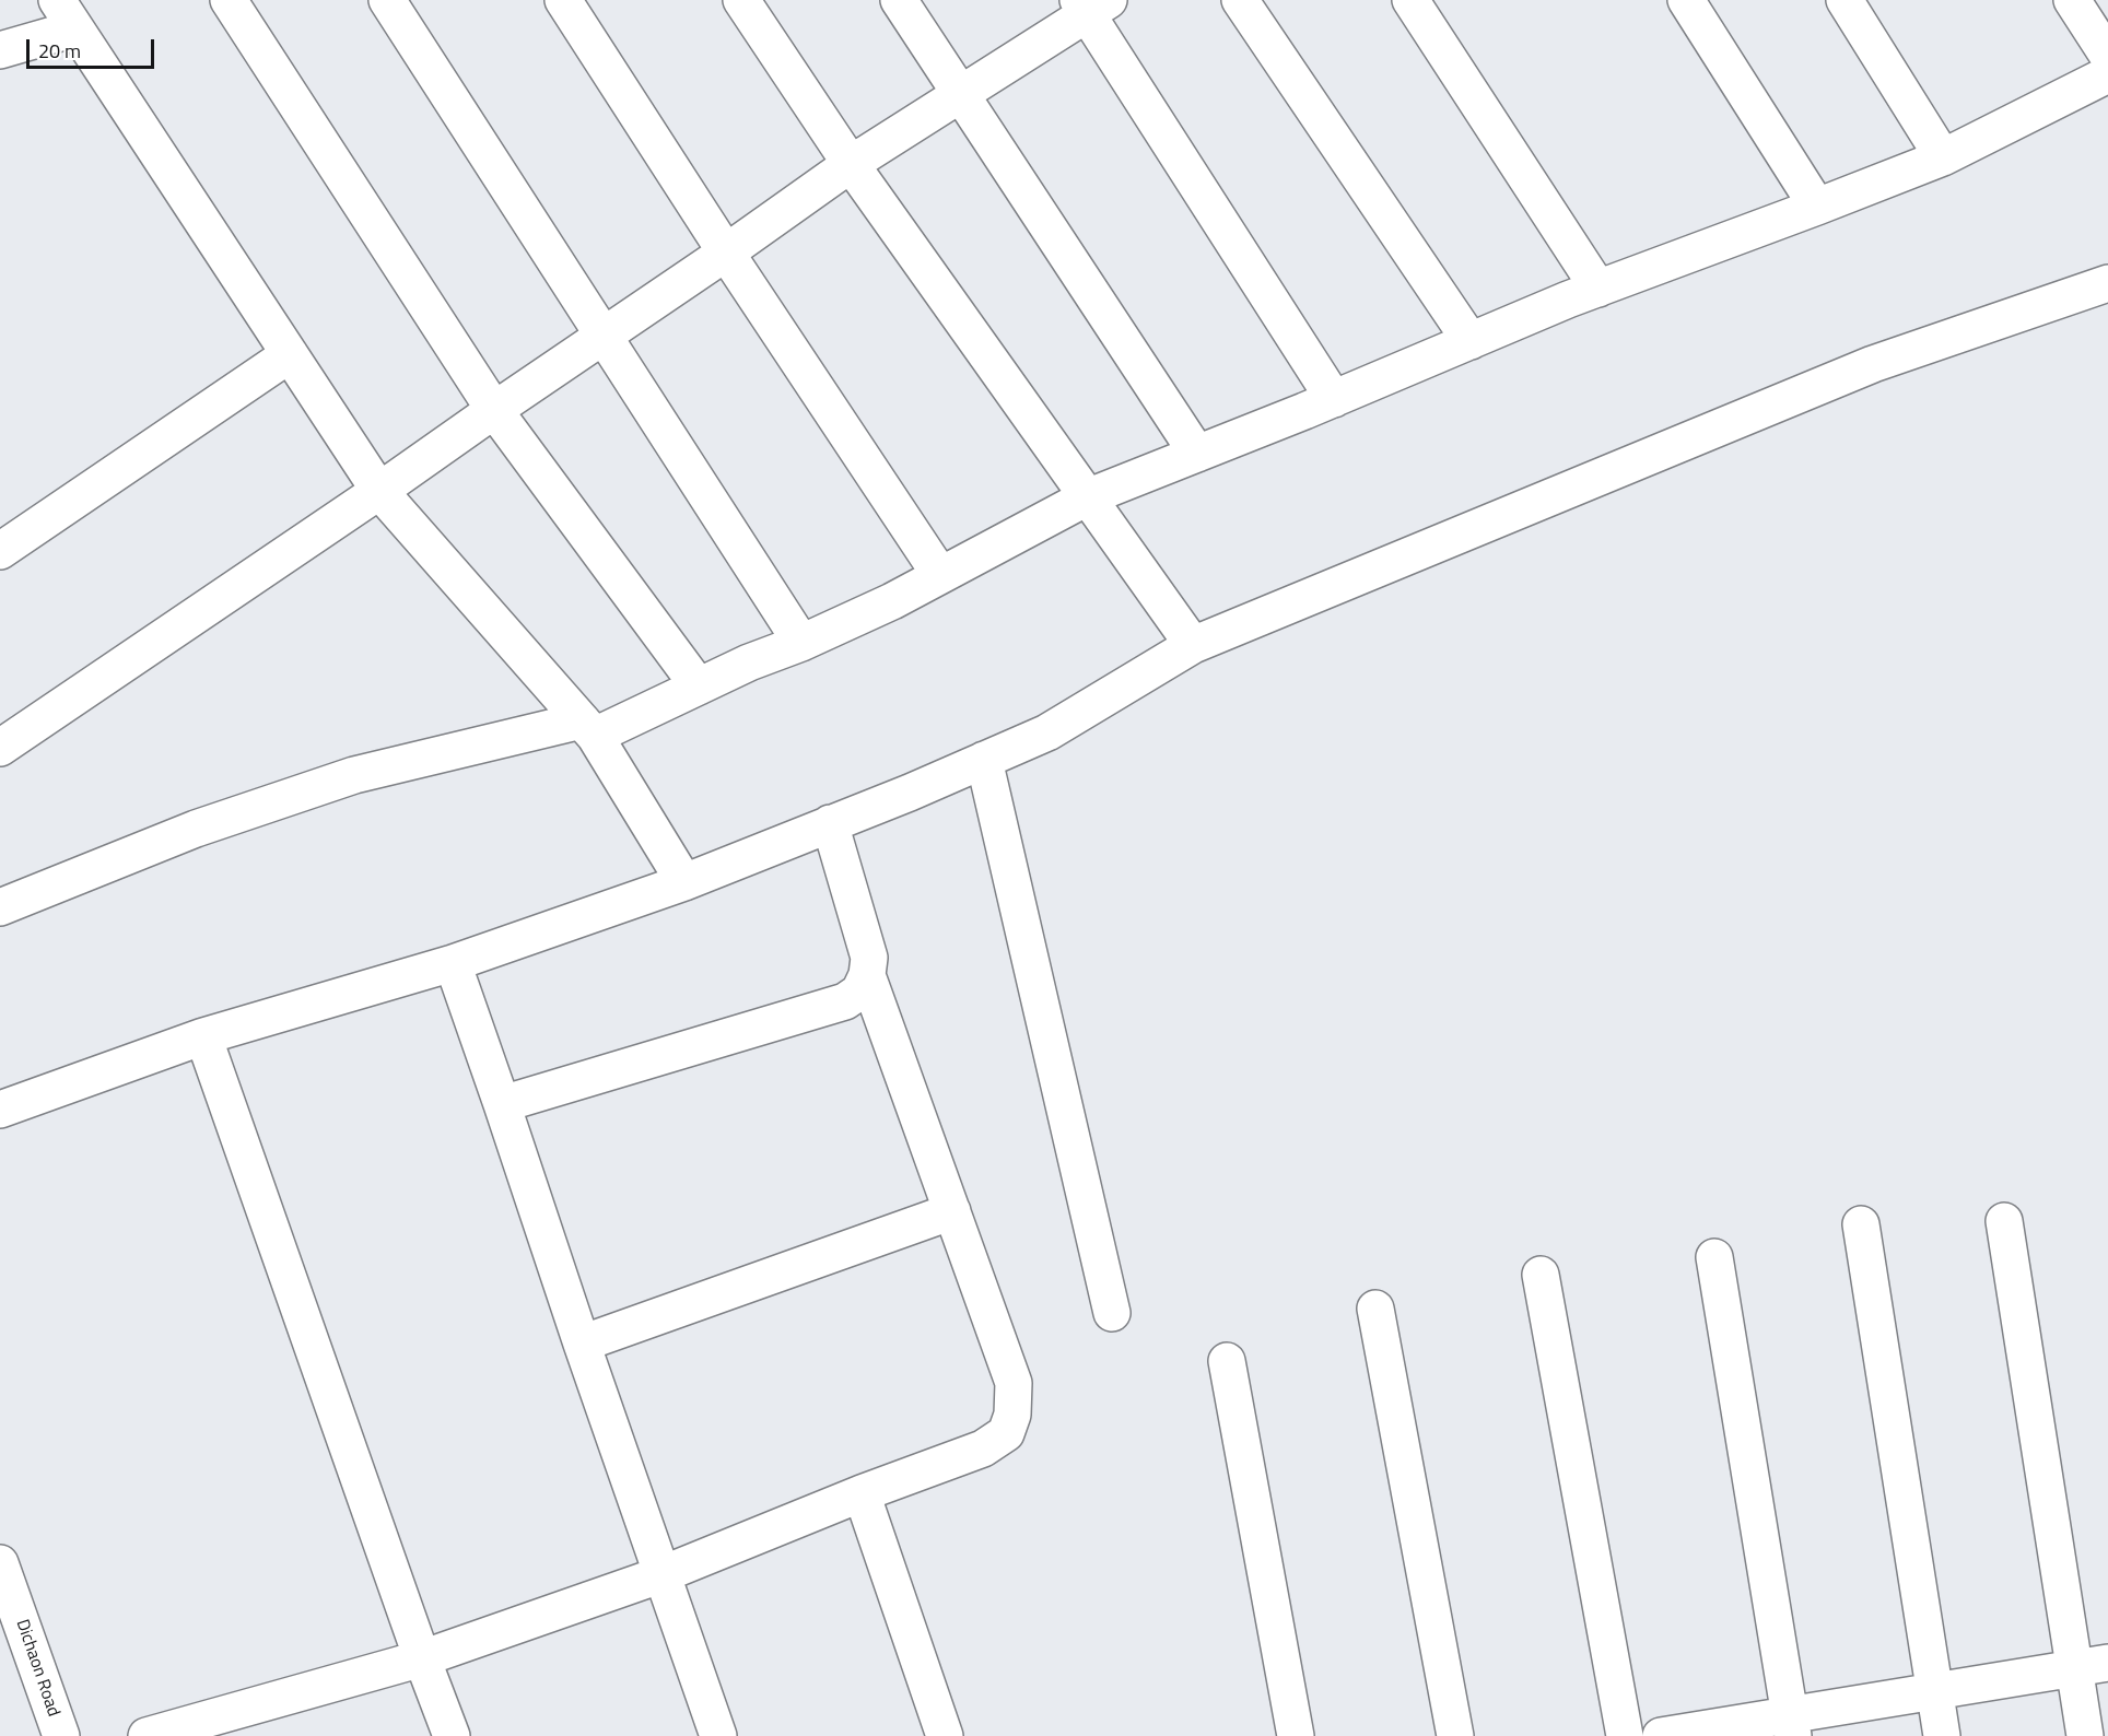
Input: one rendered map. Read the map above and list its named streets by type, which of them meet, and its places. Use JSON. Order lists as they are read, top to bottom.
{
  "streets": {
    "street": ["Dichaon Road"]
  },
  "scale_bar": "20 m"
}
